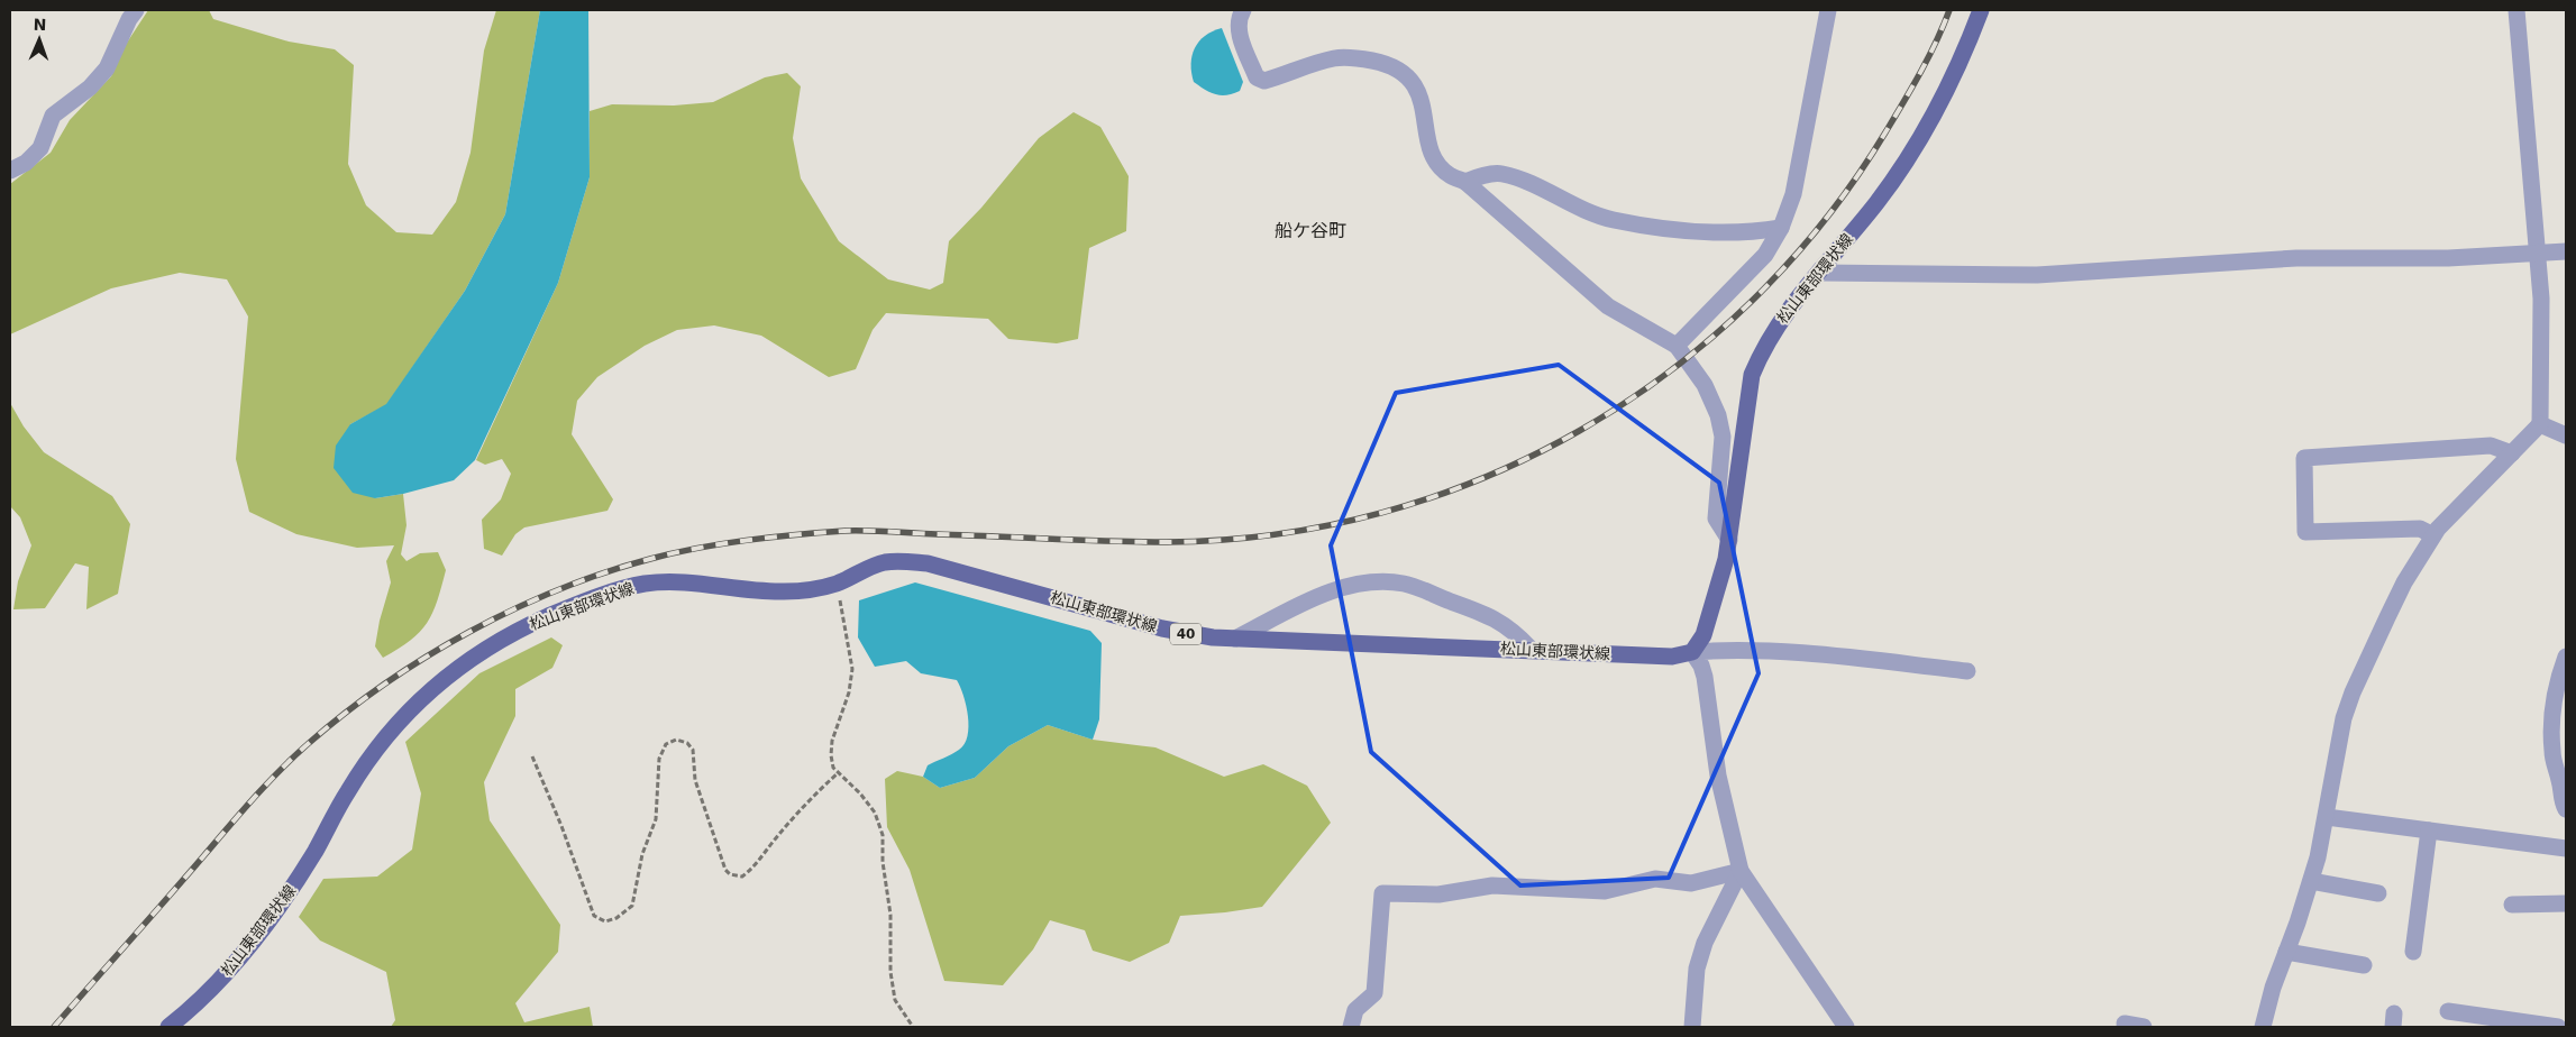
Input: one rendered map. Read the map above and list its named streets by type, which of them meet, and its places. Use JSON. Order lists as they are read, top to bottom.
{
  "streets": {
    "main road": ["松山東部環状線", "40"]
  },
  "districts": ["船ケ谷町"],
  "north": "top"
}
